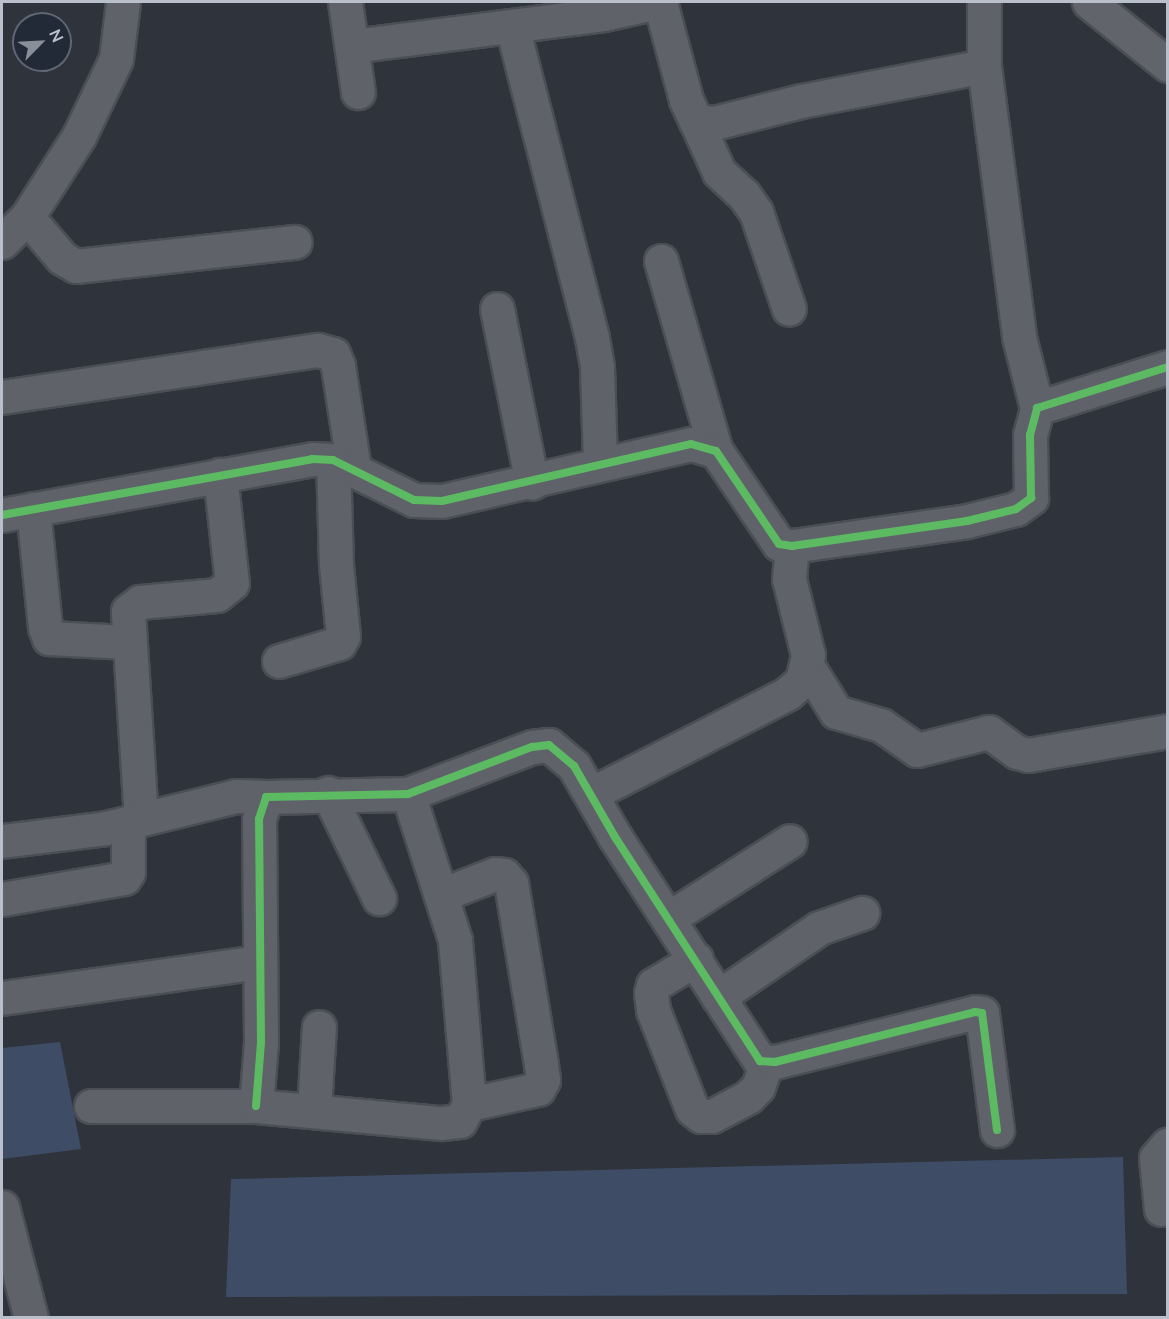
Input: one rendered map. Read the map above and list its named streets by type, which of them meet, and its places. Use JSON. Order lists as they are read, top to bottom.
{
  "north": "top right"
}
